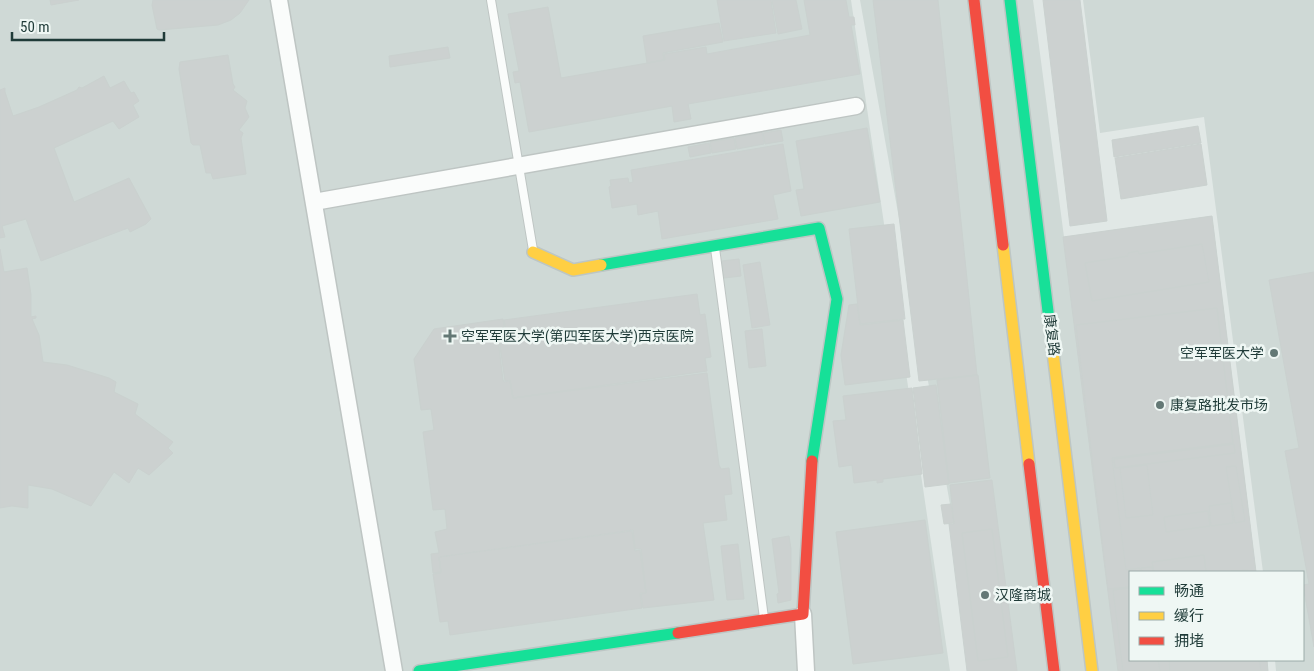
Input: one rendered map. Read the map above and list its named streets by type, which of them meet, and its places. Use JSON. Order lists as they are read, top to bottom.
{
  "streets": {
    "main road": ["康复路"]
  },
  "places": {
    "health": ["空军军医大学(第四军医大学)西京医院"],
    "other": ["空军军医大学", "康复路批发市场", "汉隆商城"]
  },
  "legend": ["畅通", "缓行", "拥堵"],
  "scale_bar": "50 m"
}
